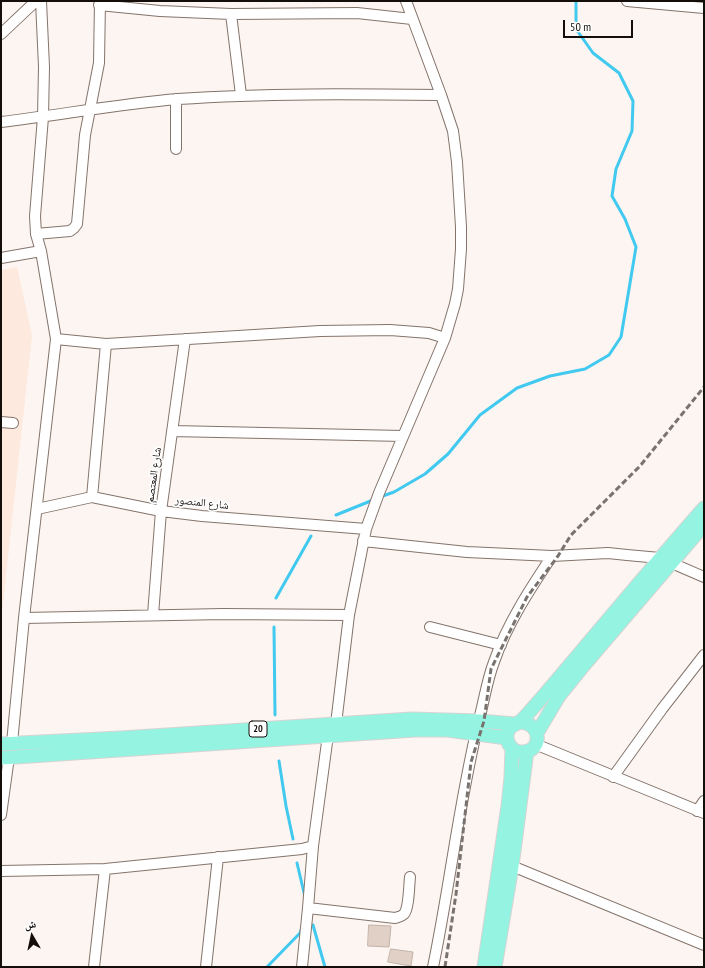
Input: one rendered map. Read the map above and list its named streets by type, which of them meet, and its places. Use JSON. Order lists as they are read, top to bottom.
{
  "streets": {
    "main road": ["20"],
    "street": ["شارع المعتصم", "شارع المنصور"]
  },
  "crossings": [
    ["شارع المعتصم", "شارع المنصور"]
  ],
  "scale_bar": "50 m",
  "north": "top"
}
